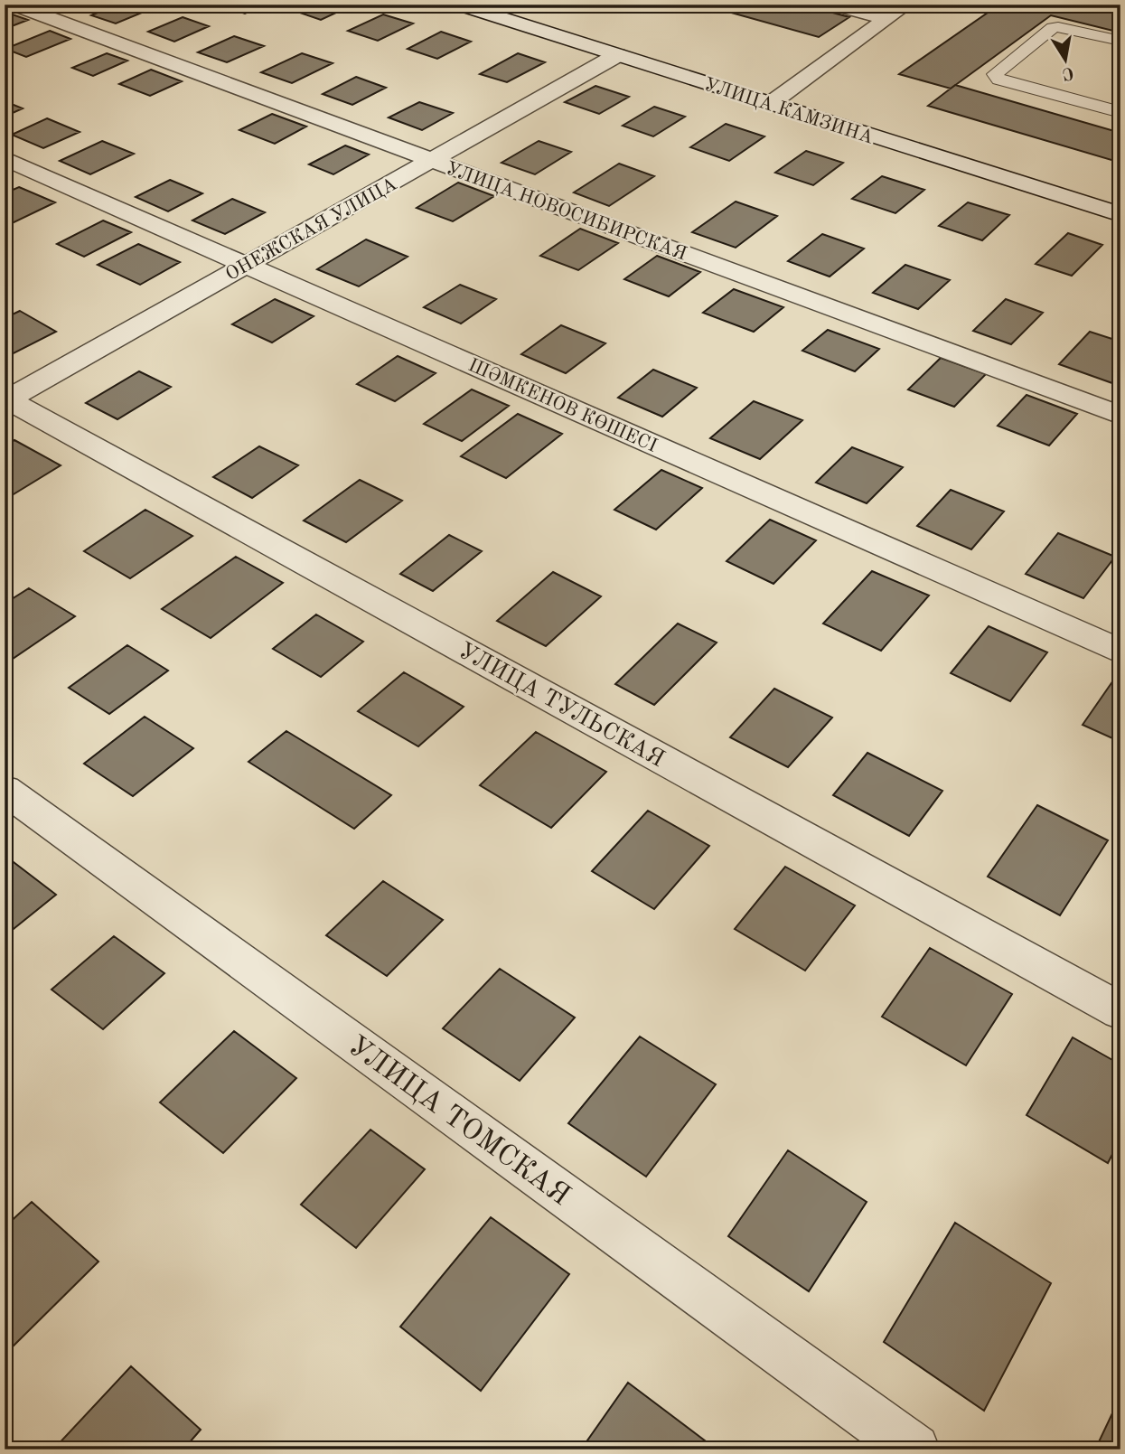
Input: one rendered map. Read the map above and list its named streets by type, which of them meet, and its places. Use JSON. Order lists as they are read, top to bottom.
{
  "streets": {
    "street": [
      "УЛИЦА КАМЗИНА",
      "УЛИЦА НОВОСИБИРСКАЯ",
      "ОНЕЖСКАЯ УЛИЦА",
      "ШӘМКЕНОВ КӨШЕСІ",
      "УЛИЦА ТУЛЬСКАЯ",
      "УЛИЦА ТОМСКАЯ"
    ]
  },
  "crossings": [
    ["УЛИЦА КАМЗИНА", "ОНЕЖСКАЯ УЛИЦА"],
    ["УЛИЦА НОВОСИБИРСКАЯ", "ОНЕЖСКАЯ УЛИЦА"],
    ["ОНЕЖСКАЯ УЛИЦА", "ШӘМКЕНОВ КӨШЕСІ"],
    ["ОНЕЖСКАЯ УЛИЦА", "УЛИЦА ТУЛЬСКАЯ"]
  ],
  "north": "bottom"
}
